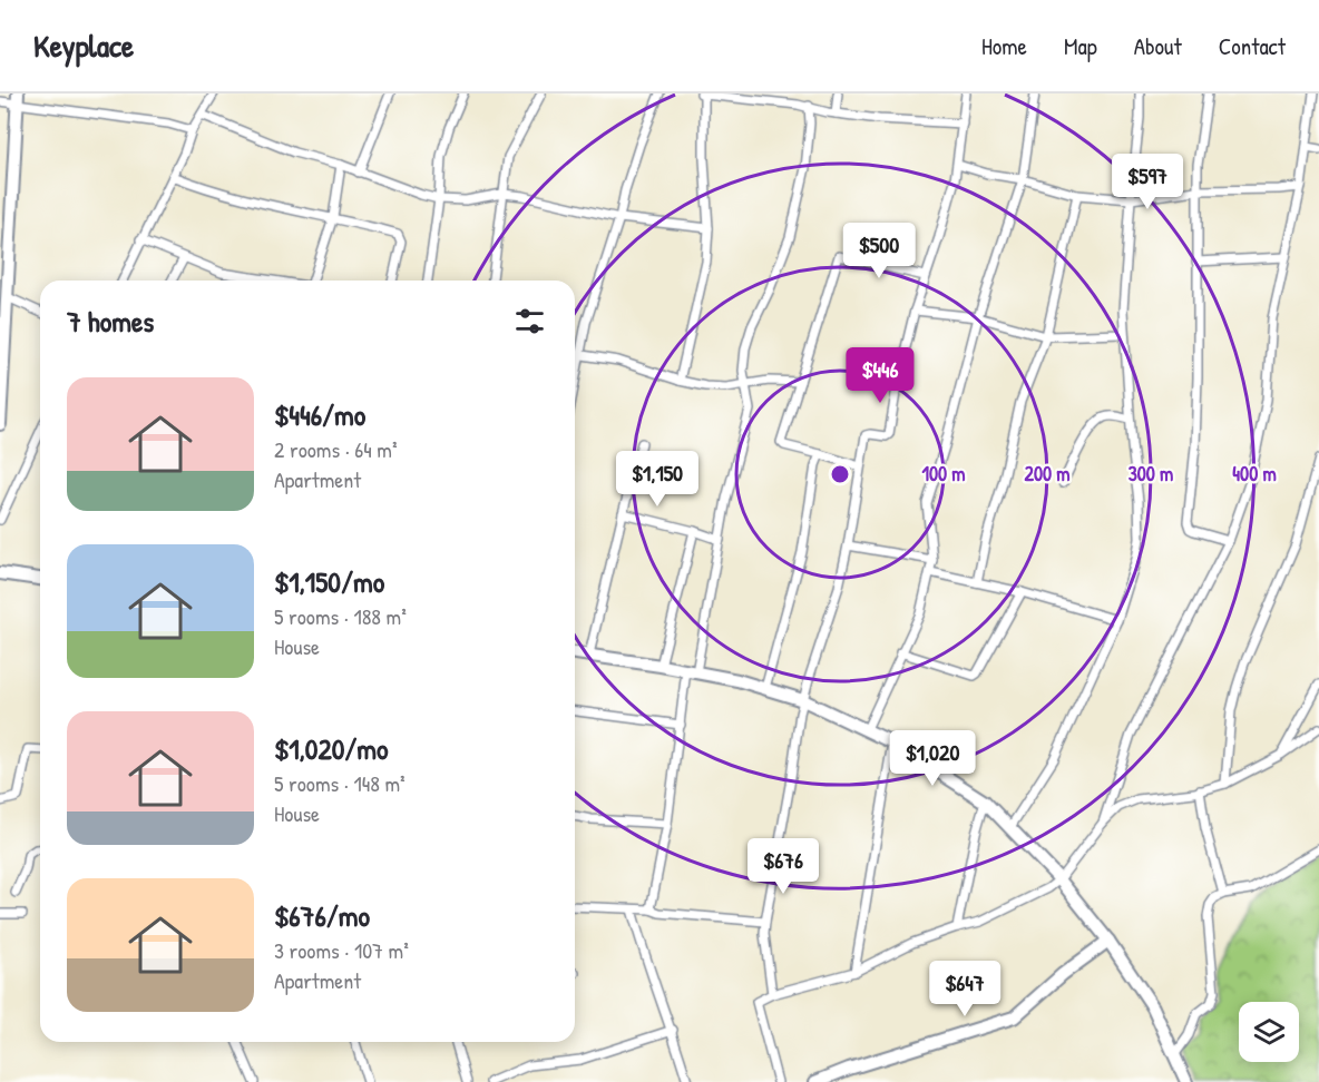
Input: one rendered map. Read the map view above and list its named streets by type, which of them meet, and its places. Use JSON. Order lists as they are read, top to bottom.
{
  "page": {
    "header": "Keyplace",
    "nav": [
      "Home",
      "Map",
      "About",
      "Contact"
    ],
    "price": [
      "$597",
      "$500",
      "$446",
      "$1,150",
      "$1,020",
      "$676",
      "$647"
    ],
    "heading": "7 homes",
    "list": [
      {
        "name": "$446/mo",
        "note": "2 rooms · 64 m² · Apartment"
      },
      {
        "name": "$1,150/mo",
        "note": "5 rooms · 188 m² · House"
      },
      {
        "name": "$1,020/mo",
        "note": "5 rooms · 148 m² · House"
      },
      {
        "name": "$676/mo",
        "note": "3 rooms · 107 m² · Apartment"
      }
    ]
  },
  "rings": [
    "100 m",
    "200 m",
    "300 m",
    "400 m"
  ]
}
